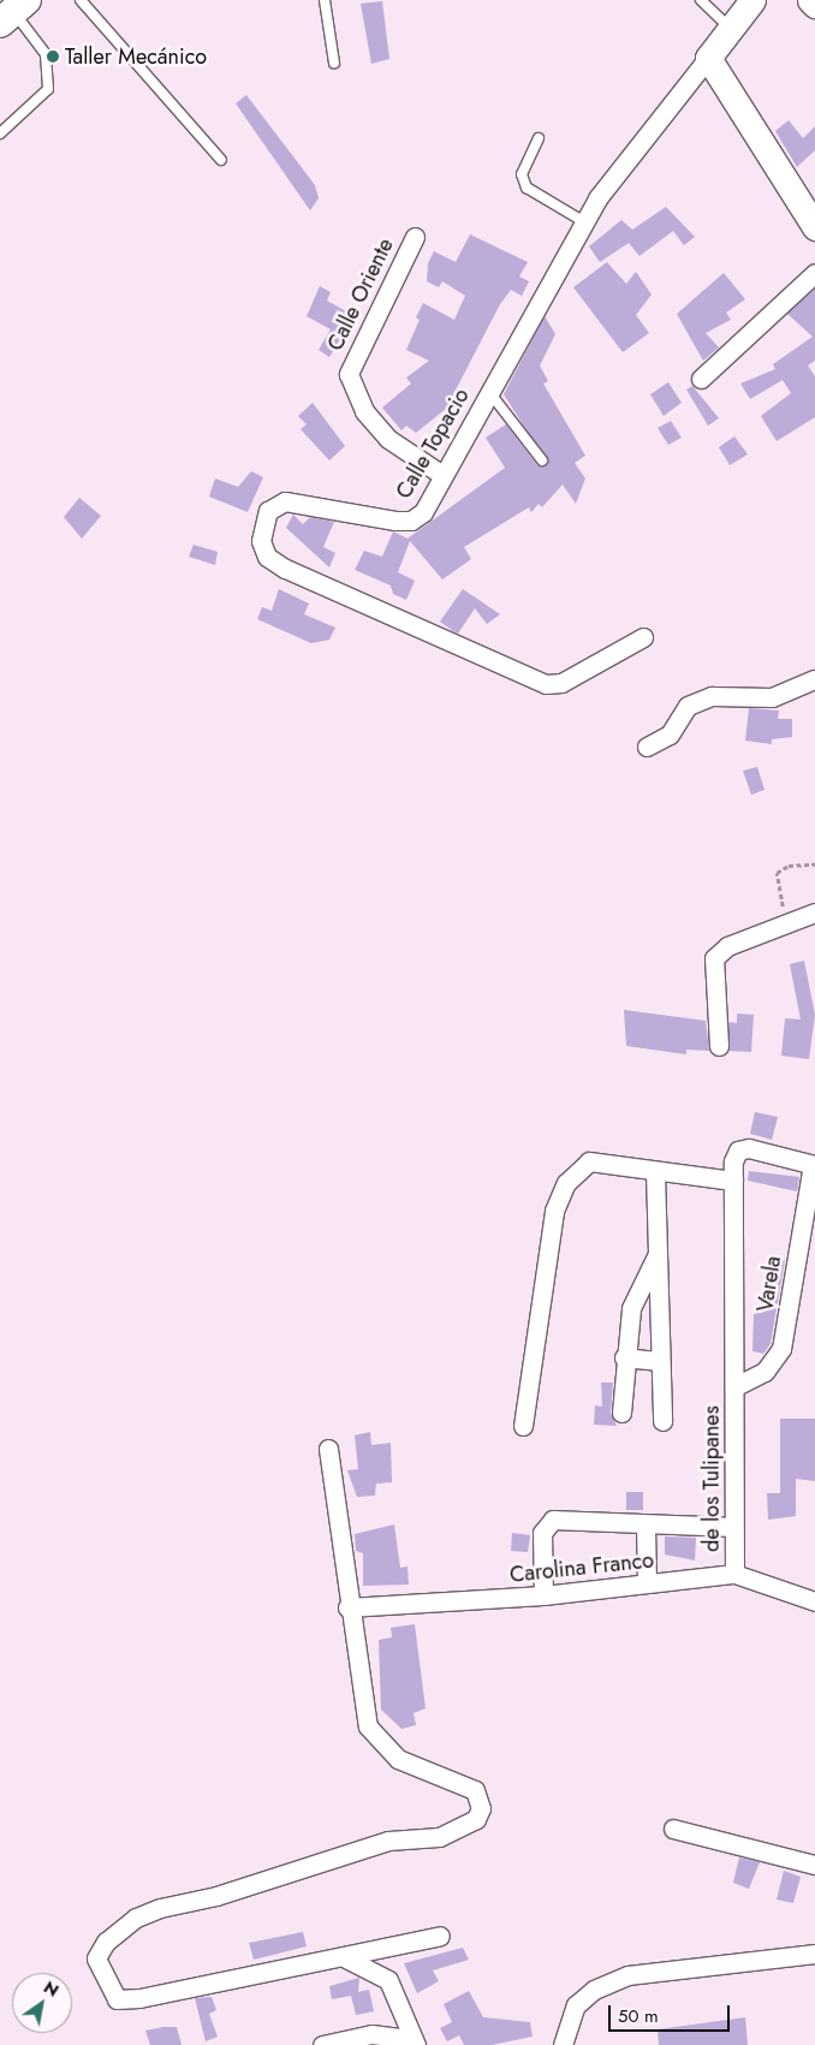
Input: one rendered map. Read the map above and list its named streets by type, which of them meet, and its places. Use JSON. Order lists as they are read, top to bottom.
{
  "streets": {
    "street": [
      "Calle Oriente",
      "Calle Topacio",
      "Varela",
      "de los Tulipanes",
      "Carolina Franco"
    ]
  },
  "crossings": [
    ["Calle Oriente", "Calle Topacio"],
    ["Varela", "de los Tulipanes"],
    ["de los Tulipanes", "Carolina Franco"]
  ],
  "places": ["Taller Mecánico"],
  "scale_bar": "50 m",
  "north": "top right"
}
